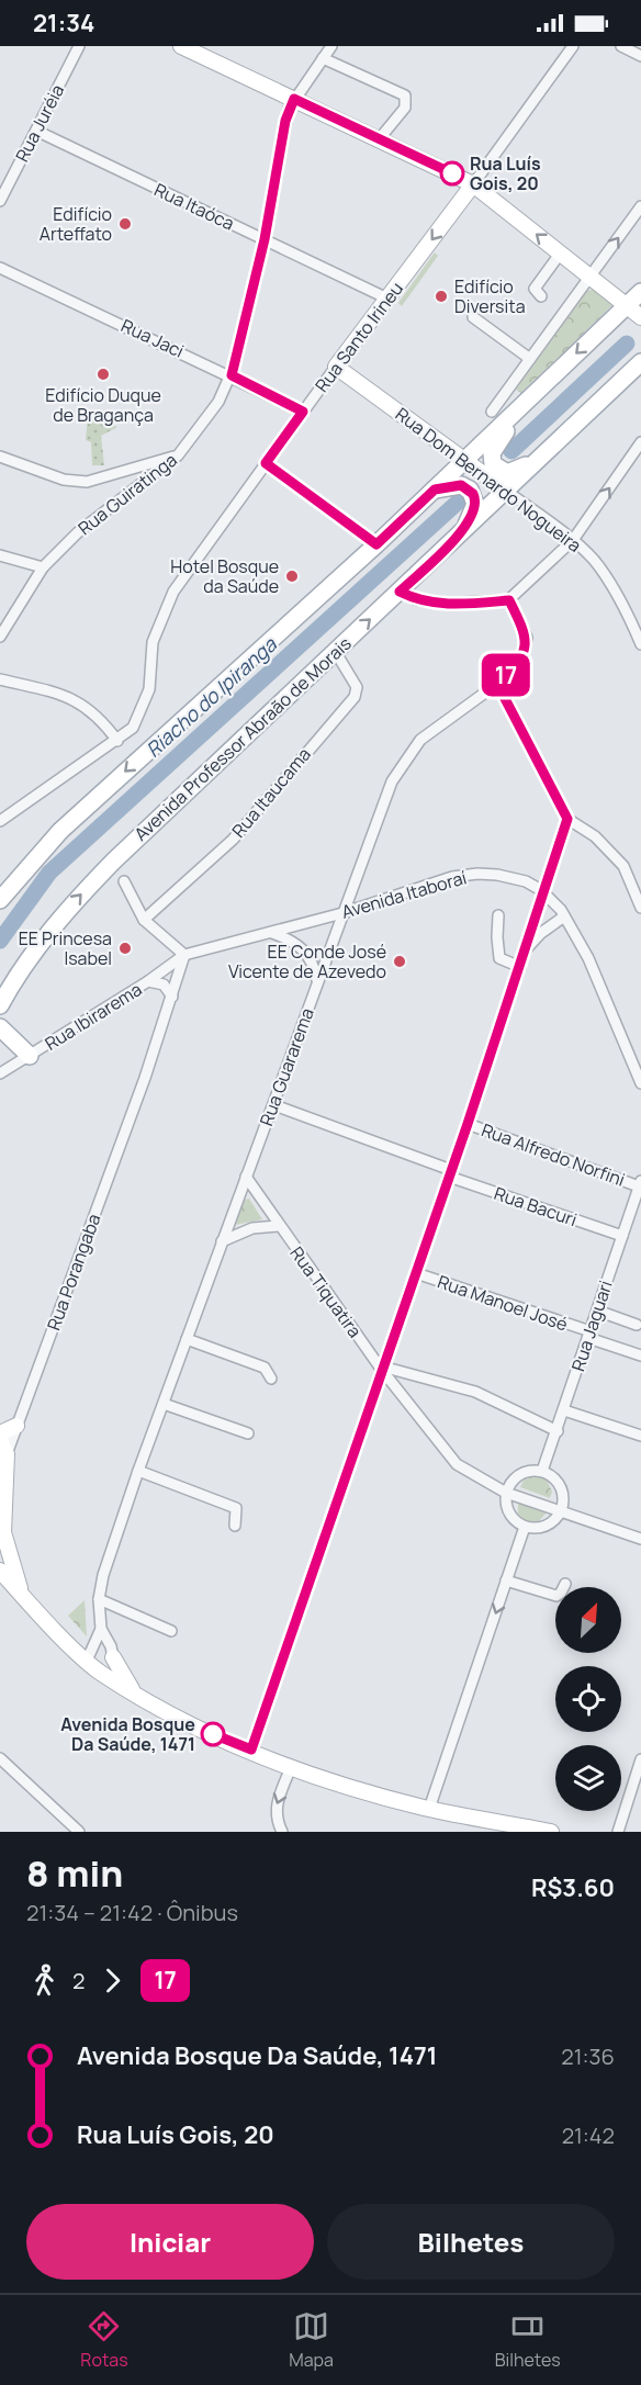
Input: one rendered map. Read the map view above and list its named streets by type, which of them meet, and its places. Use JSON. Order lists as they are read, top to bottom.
{
  "streets": {
    "main road": ["Avenida Professor Abraão de Morais"],
    "street": [
      "Rua Juréia",
      "Rua Itaóca",
      "Rua Santo Irineu",
      "Rua Jaci",
      "Rua Dom Bernardo Nogueira",
      "Rua Guiratinga",
      "Rua Itaucama",
      "Avenida Itaboraí",
      "Rua Ibirarema",
      "Rua Guararema",
      "Rua Alfredo Norfini",
      "Rua Bacuri",
      "Rua Porangaba",
      "Rua Tiquatira",
      "Rua Manoel José",
      "Rua Jaguari"
    ]
  },
  "crossings": [
    ["Rua Juréia", "Rua Itaóca"],
    ["Rua Itaóca", "Rua Santo Irineu"],
    ["Rua Itaóca", "Rua Guiratinga"],
    ["Rua Santo Irineu", "Rua Jaci"],
    ["Rua Santo Irineu", "Rua Dom Bernardo Nogueira"],
    ["Rua Jaci", "Rua Guiratinga"],
    ["Rua Dom Bernardo Nogueira", "Avenida Professor Abraão de Morais"],
    ["Avenida Professor Abraão de Morais", "Rua Itaucama"],
    ["Avenida Itaboraí", "Rua Ibirarema"],
    ["Avenida Itaboraí", "Rua Guararema"],
    ["Avenida Itaboraí", "Rua Porangaba"],
    ["Rua Ibirarema", "Rua Porangaba"],
    ["Rua Guararema", "Rua Bacuri"],
    ["Rua Guararema", "Rua Tiquatira"],
    ["Rua Alfredo Norfini", "Rua Jaguari"],
    ["Rua Bacuri", "Rua Jaguari"],
    ["Rua Manoel José", "Rua Jaguari"]
  ],
  "water": ["Riacho do Ipiranga"],
  "places": [
    "Rua Luís Gois, 20",
    "Edifício Arteffato",
    "Edifício Diversita",
    "Edifício Duque de Bragança",
    "Hotel Bosque da Saúde",
    "EE Princesa Isabel",
    "EE Conde José Vicente de Azevedo",
    "Avenida Bosque Da Saúde, 1471"
  ],
  "lines": ["bus line 17"],
  "north": "top right",
  "page": {
    "status": "21:34",
    "on_map": "17",
    "heading": ["8 min", "21:34 – 21:42 · Ônibus", "R$3.60"],
    "legs": ["2", "17"],
    "list": [
      {
        "name": "Avenida Bosque Da Saúde, 1471",
        "value": "21:36"
      },
      {
        "name": "Rua Luís Gois, 20",
        "value": "21:42"
      }
    ],
    "buttons": ["Iniciar", "Bilhetes"],
    "tabs": ["Rotas", "Mapa", "Bilhetes"]
  }
}
